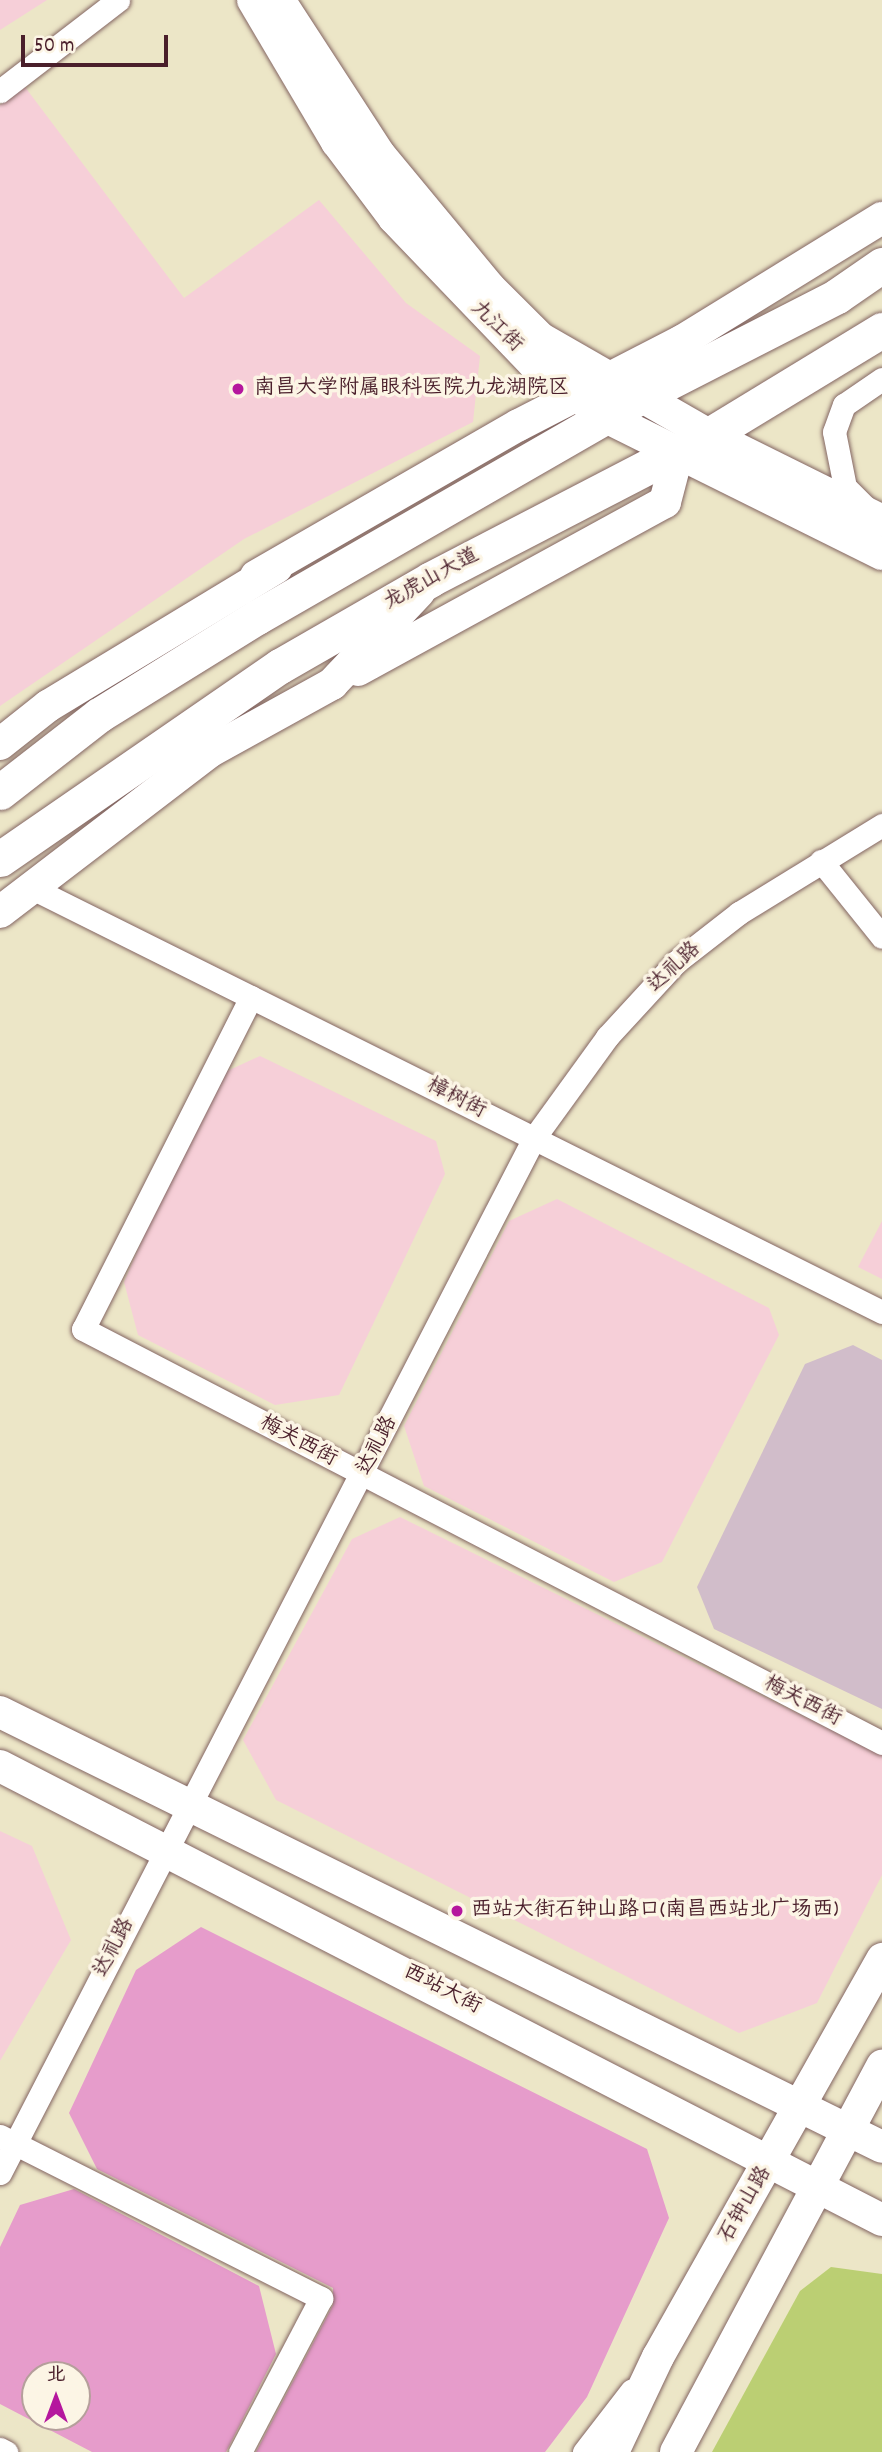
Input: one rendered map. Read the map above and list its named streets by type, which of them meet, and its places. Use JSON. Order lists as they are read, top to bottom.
{
  "streets": {
    "main road": [
      "九江街",
      "龙虎山大道",
      "西站大街",
      "石钟山路"
    ],
    "street": ["达礼路", "樟树街", "梅关西街"]
  },
  "crossings": [
    ["九江街", "龙虎山大道"],
    ["达礼路", "樟树街"],
    ["达礼路", "梅关西街"],
    ["达礼路", "西站大街"],
    ["樟树街", "梅关西街"],
    ["西站大街", "石钟山路"]
  ],
  "places": ["南昌大学附属眼科医院九龙湖院区", "西站大街石钟山路口(南昌西站北广场西)"],
  "scale_bar": "50 m",
  "north": "top"
}
